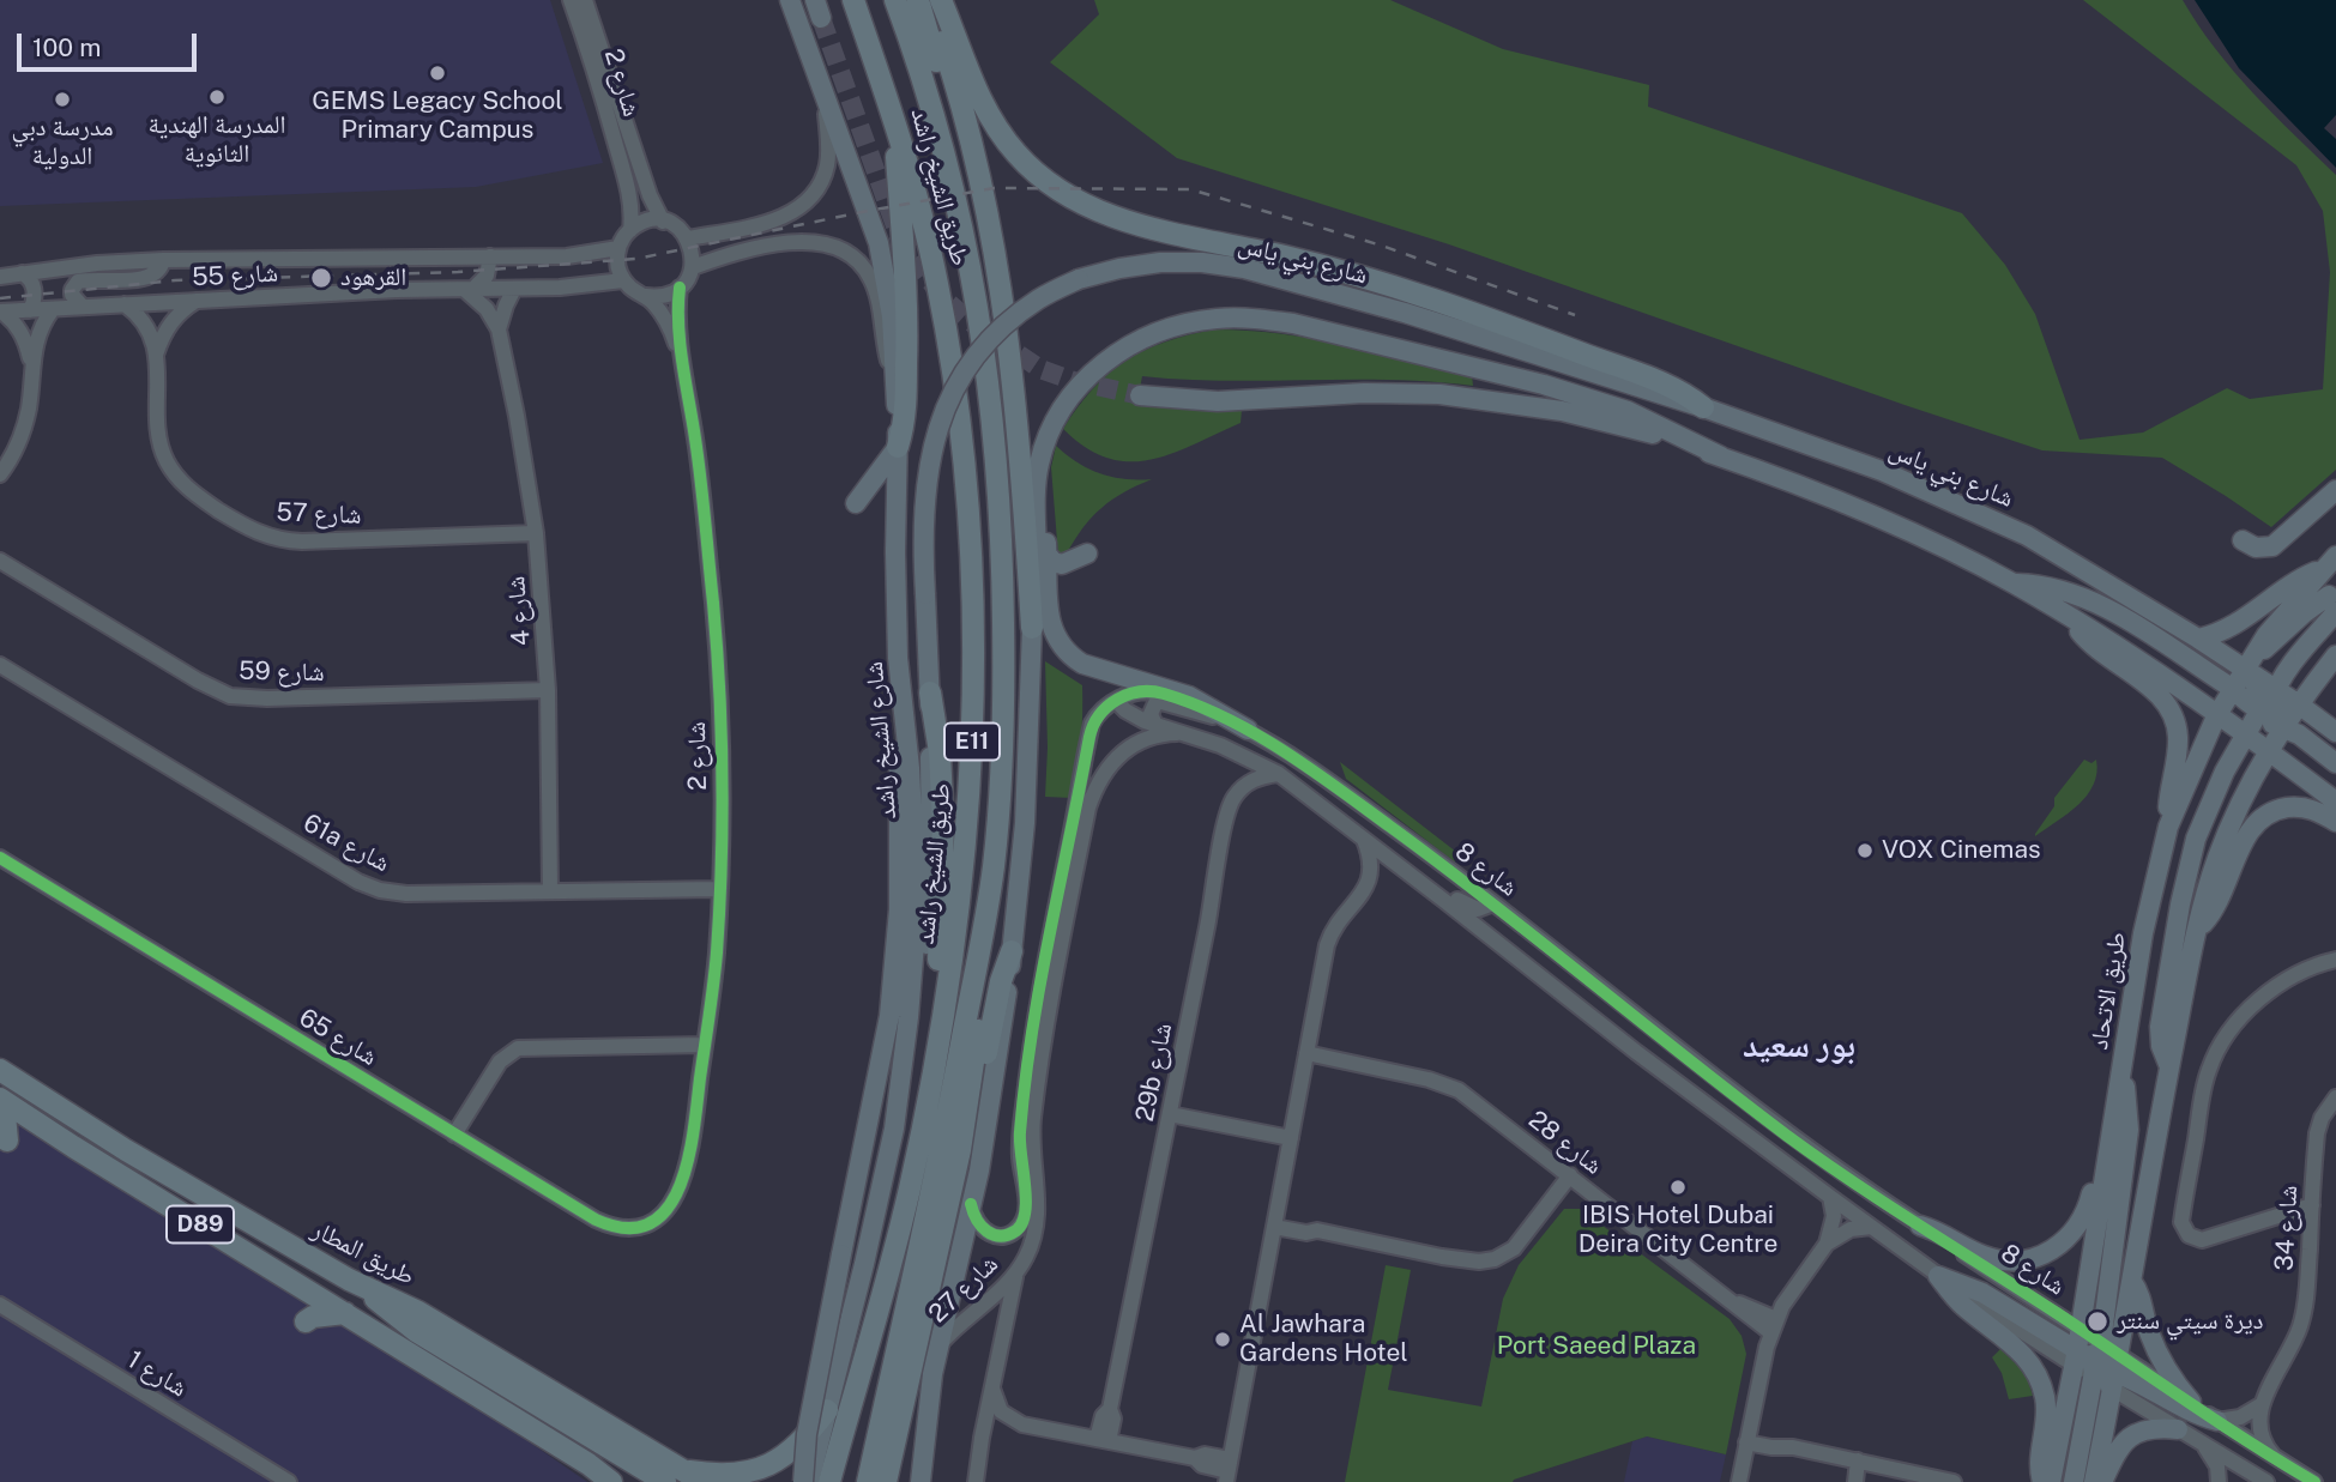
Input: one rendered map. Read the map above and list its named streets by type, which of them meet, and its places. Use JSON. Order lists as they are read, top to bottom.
{
  "streets": {
    "highway": [
      "طريق الشيخ راشد",
      "E11",
      "D89",
      "طريق المطار"
    ],
    "main road": ["شارع بني ياس", "شارع الشيخ راشد", "طريق الاتحاد"],
    "street": [
      "شارع 2",
      "شارع 55",
      "شارع 57",
      "شارع 4",
      "شارع 59",
      "61a شارع",
      "شارع 8",
      "شارع 65",
      "29b شارع",
      "شارع 28",
      "شارع 34",
      "شارع 27",
      "شارع 1"
    ]
  },
  "crossings": [
    ["شارع 2", "شارع 55"],
    ["شارع 2", "61a شارع"],
    ["شارع 2", "شارع 65"],
    ["شارع بني ياس", "شارع الشيخ راشد"],
    ["شارع بني ياس", "طريق الاتحاد"],
    ["شارع 55", "شارع 57"],
    ["شارع 55", "شارع 4"],
    ["شارع 57", "شارع 4"],
    ["شارع 4", "شارع 59"],
    ["شارع 4", "61a شارع"],
    ["شارع 8", "طريق الاتحاد"],
    ["شارع 8", "29b شارع"],
    ["شارع 8", "شارع 27"]
  ],
  "districts": ["بور سعيد"],
  "parks": ["Port Saeed Plaza"],
  "places": [
    "GEMS Legacy School Primary Campus",
    "المدرسة الهندية الثانوية",
    "مدرسة دبي الدولية",
    "القرهود",
    "VOX Cinemas",
    "IBIS Hotel Dubai Deira City Centre",
    "ديرة سيتي سنتر",
    "Al Jawhara Gardens Hotel"
  ],
  "scale_bar": "100 m"
}
